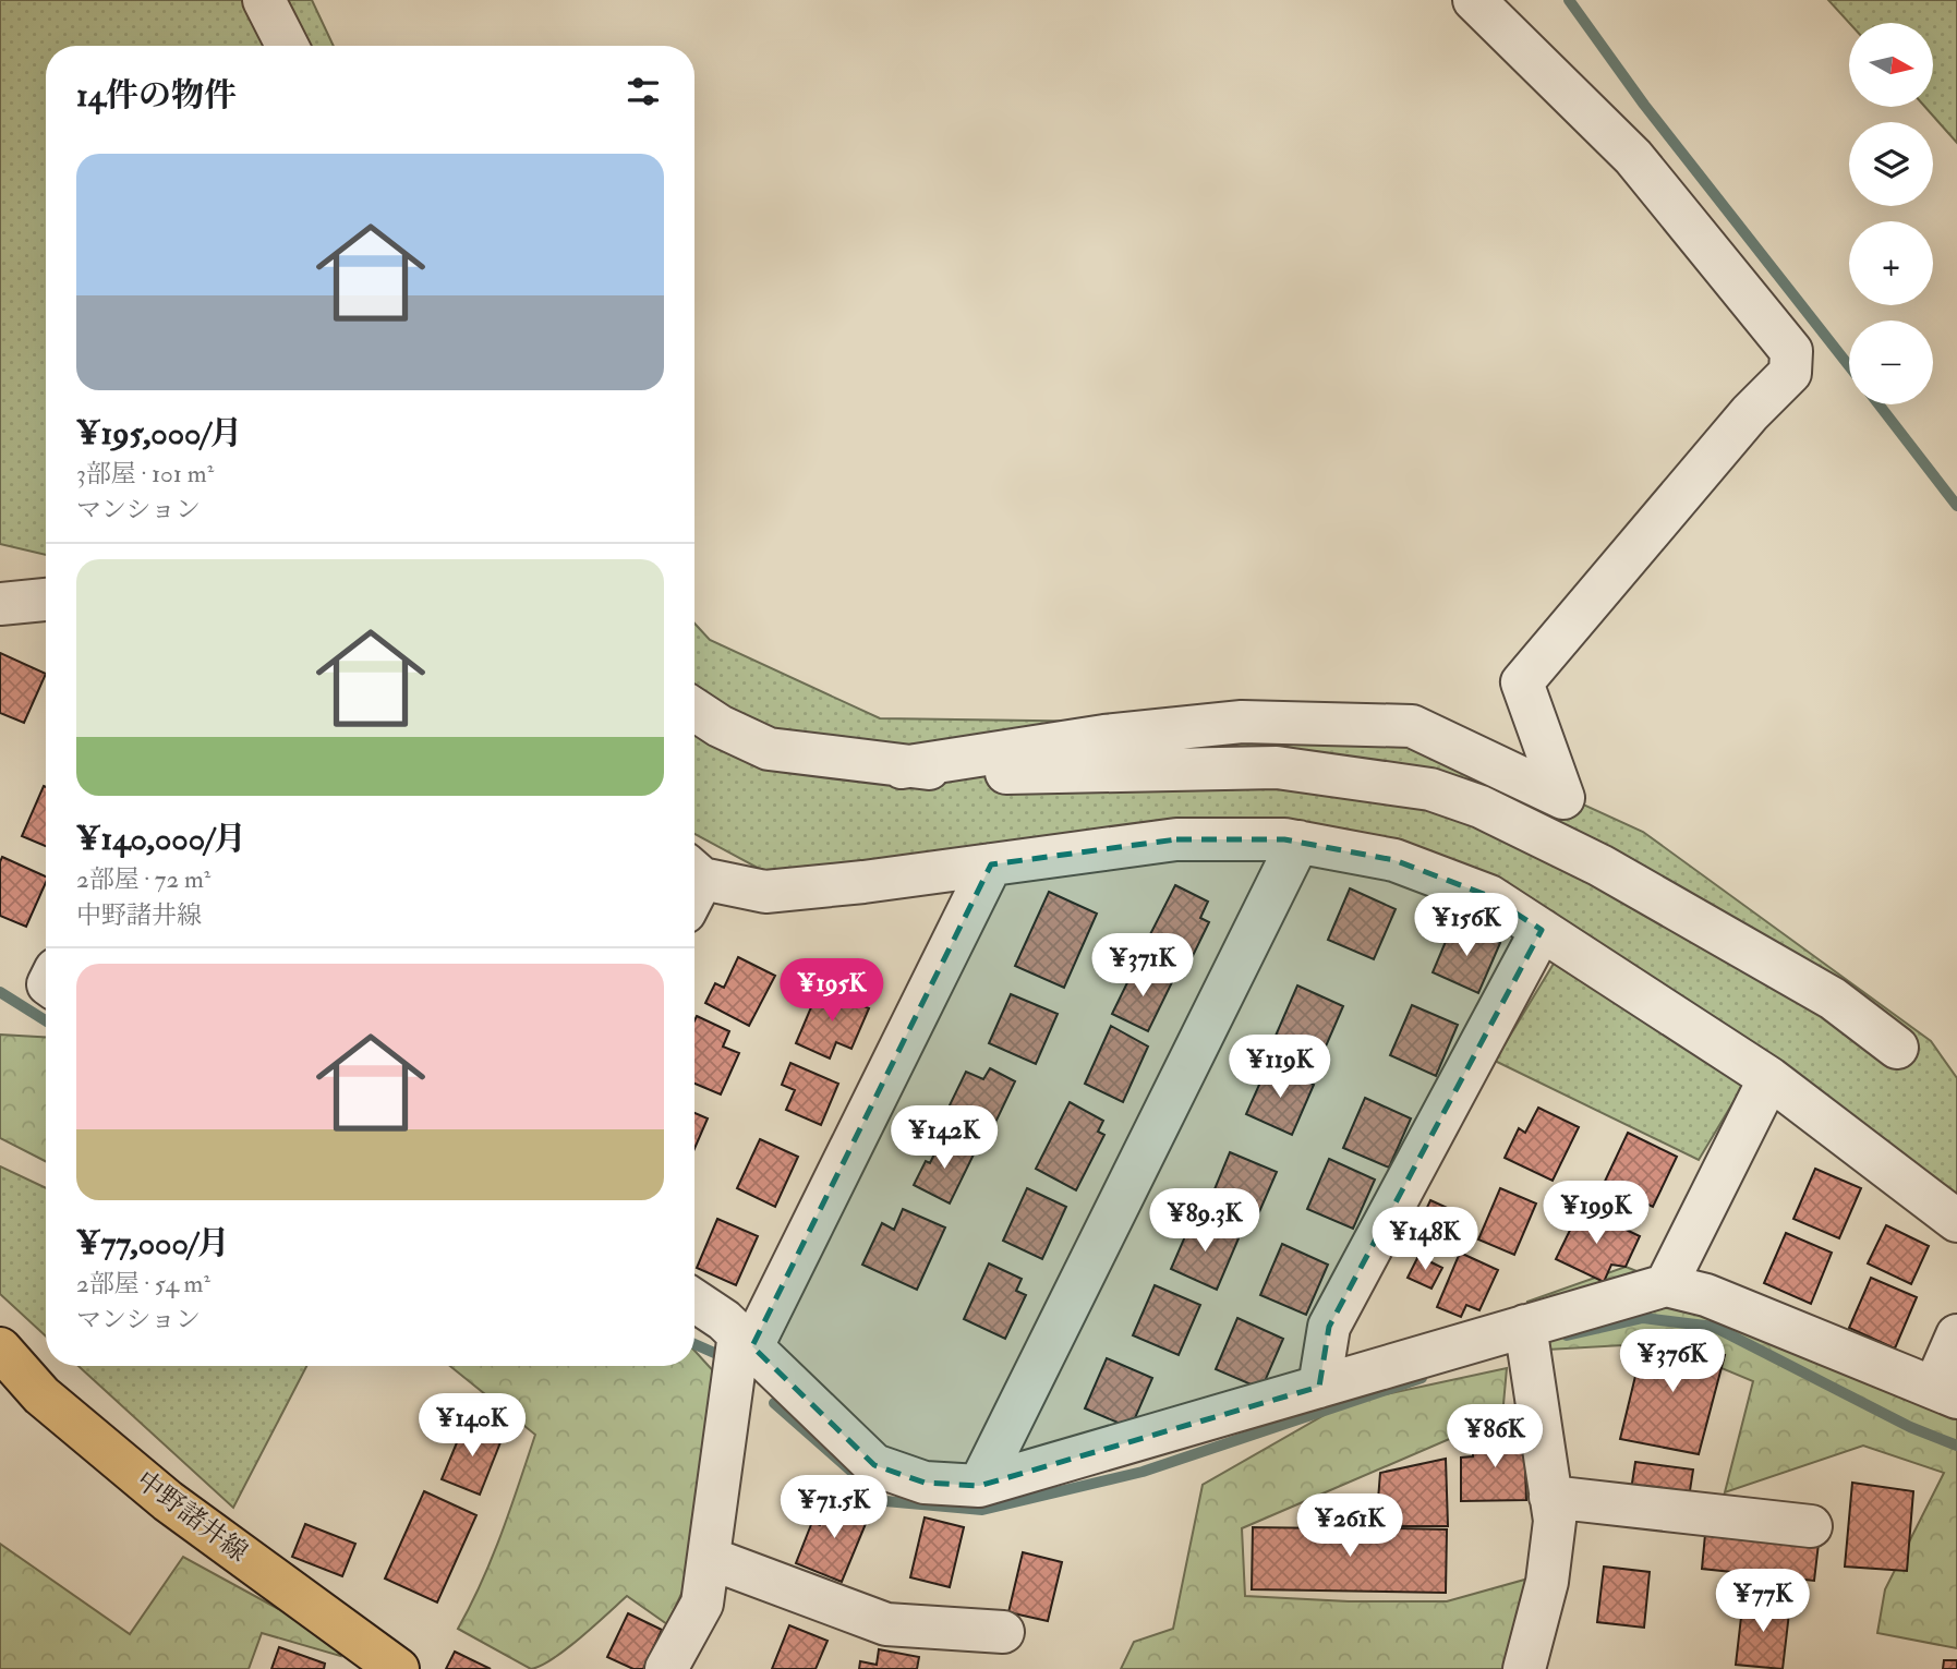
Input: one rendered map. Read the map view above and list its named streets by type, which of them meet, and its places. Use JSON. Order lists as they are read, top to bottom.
{
  "streets": {
    "main road": ["中野諸井線"]
  },
  "north": "right",
  "page": {
    "map_buttons": ["+", "−"],
    "heading": "14件の物件",
    "list": [
      {
        "name": "¥195,000/月",
        "note": "3部屋 · 101 m² · マンション"
      },
      {
        "name": "¥140,000/月",
        "note": "2部屋 · 72 m² · 中野諸井線"
      },
      {
        "name": "¥77,000/月",
        "note": "2部屋 · 54 m² · マンション"
      }
    ],
    "price": [
      "¥156K",
      "¥371K",
      "¥195K",
      "¥119K",
      "¥142K",
      "¥199K",
      "¥89.3K",
      "¥148K",
      "¥376K",
      "¥140K",
      "¥86K",
      "¥71.5K",
      "¥261K",
      "¥77K"
    ]
  }
}
